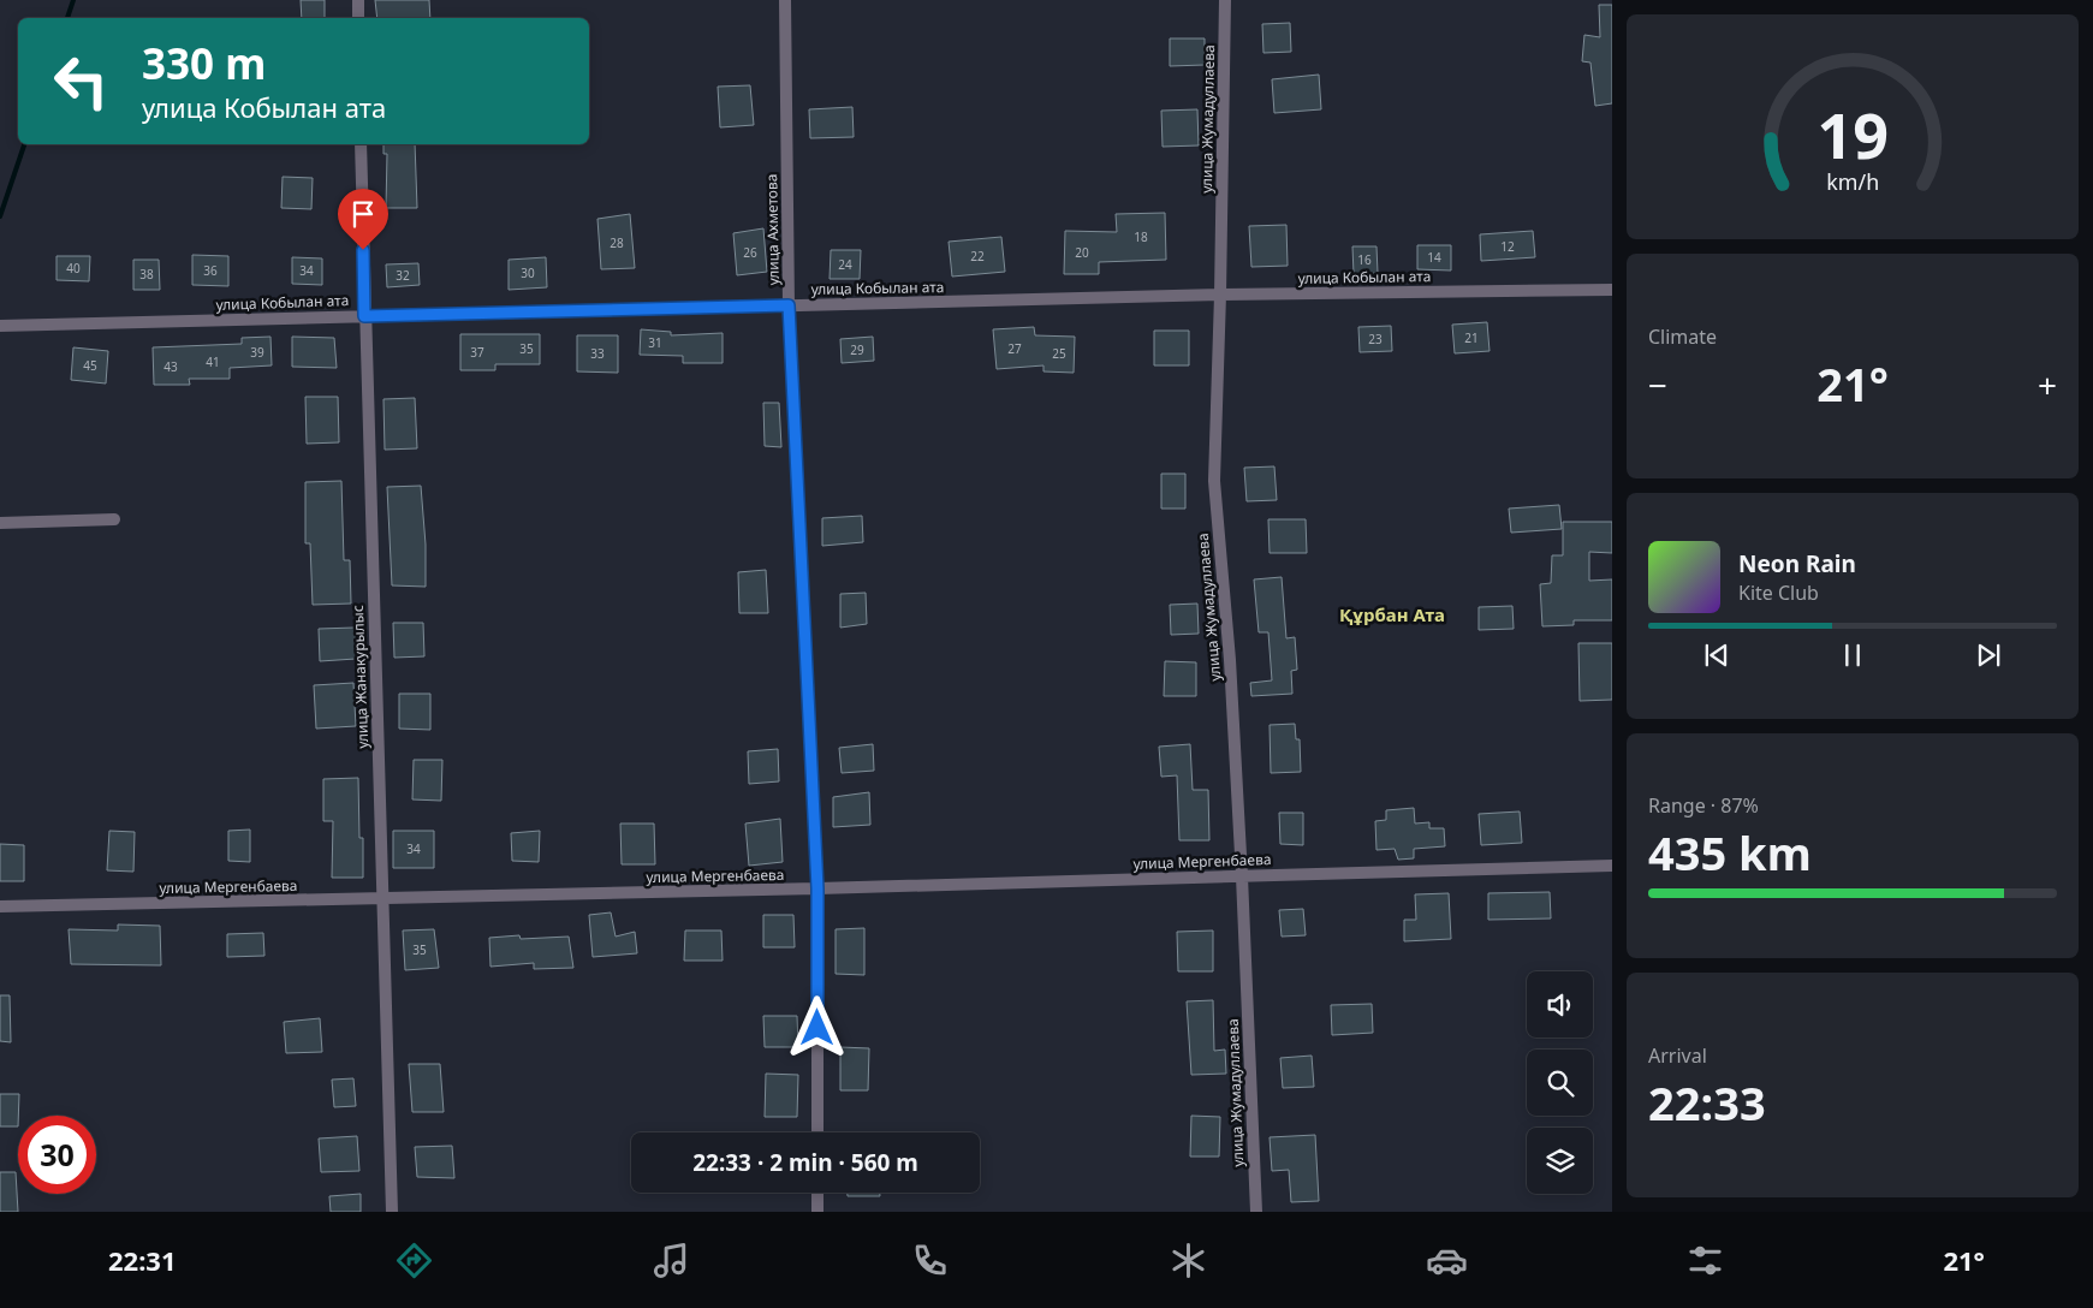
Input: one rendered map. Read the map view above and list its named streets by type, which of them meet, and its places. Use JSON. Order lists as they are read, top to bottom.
{
  "streets": {
    "street": [
      "улица Жумадуллаева",
      "улица Ахметова",
      "улица Кобылан ата",
      "улица Жанакурылыс",
      "улица Мергенбаева"
    ]
  },
  "crossings": [
    ["улица Жумадуллаева", "улица Кобылан ата"],
    ["улица Жумадуллаева", "улица Мергенбаева"],
    ["улица Ахметова", "улица Кобылан ата"],
    ["улица Ахметова", "улица Мергенбаева"],
    ["улица Кобылан ата", "улица Жанакурылыс"],
    ["улица Жанакурылыс", "улица Мергенбаева"]
  ],
  "districts": ["Құрбан Ата"],
  "house_numbers": [
    "18",
    "28",
    "12",
    "26",
    "20",
    "22",
    "14",
    "16",
    "24",
    "40",
    "36",
    "34",
    "30",
    "38",
    "32",
    "21",
    "23",
    "31",
    "35",
    "27",
    "29",
    "39",
    "37",
    "33",
    "25",
    "41",
    "45",
    "43",
    "34",
    "35"
  ],
  "page": {
    "turn": ["330 m", "улица Кобылан ата"],
    "tile": [
      "Climate",
      ["Range · 87%", "435 km"],
      ["Arrival", "22:33"]
    ],
    "heat": ["−", "21°", "+"],
    "song": ["Neon Rain", "Kite Club"],
    "limit": "30",
    "trip": "22:33 · 2 min · 560 m",
    "tabs": ["22:31", "21°"],
    "gauge": ["19", "km/h"]
  }
}
